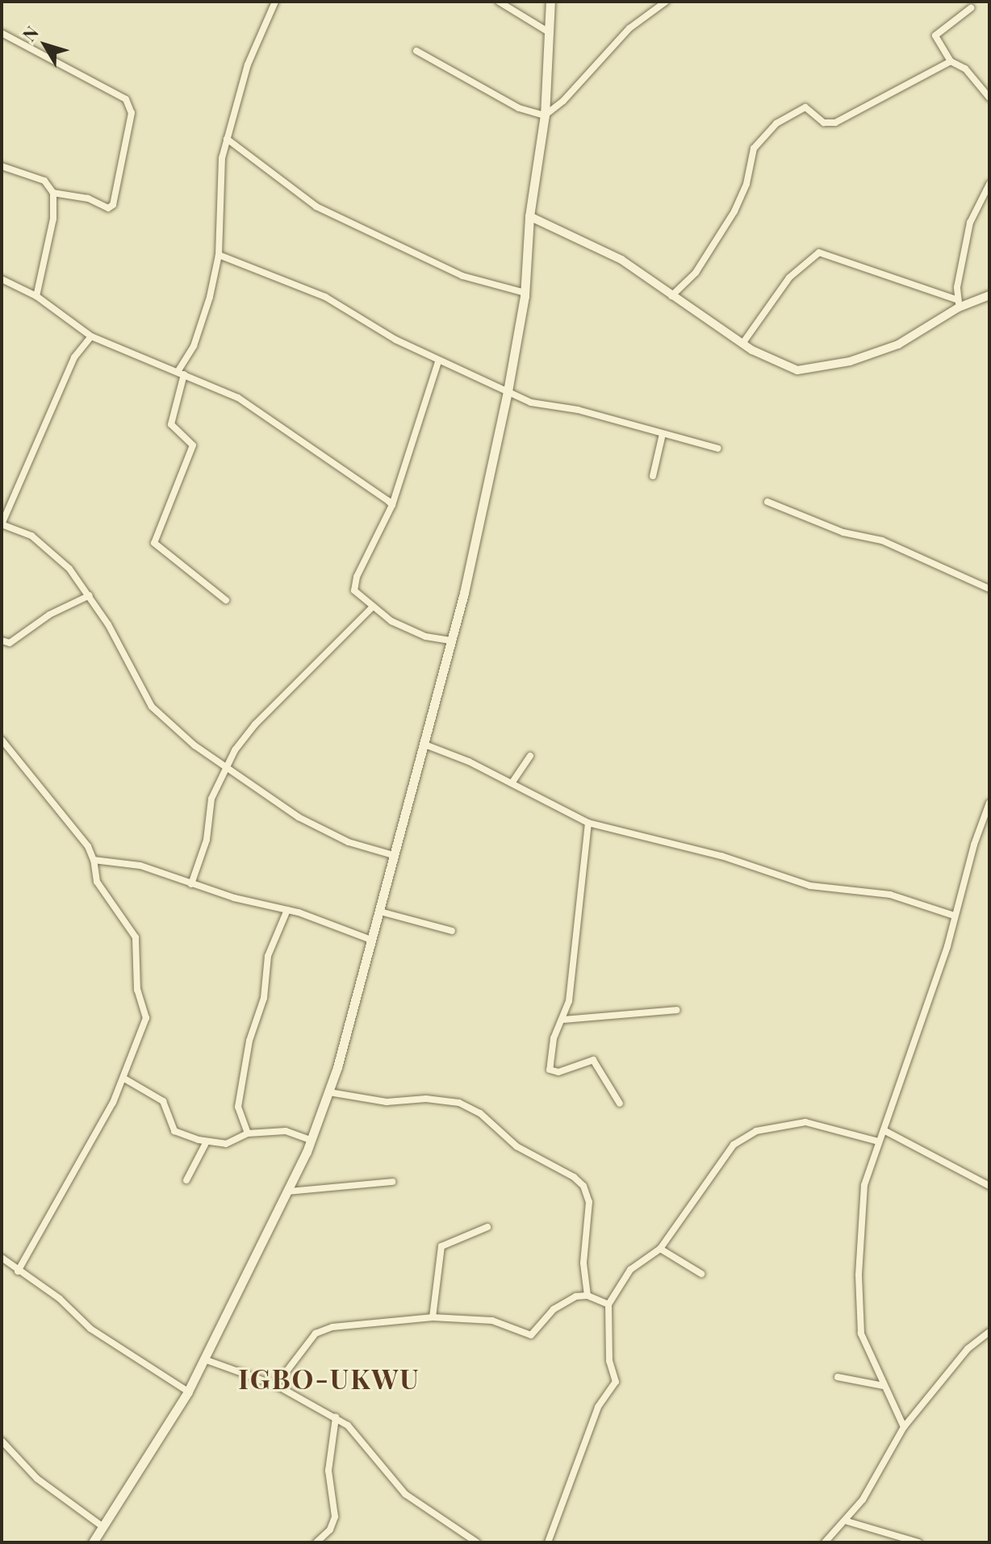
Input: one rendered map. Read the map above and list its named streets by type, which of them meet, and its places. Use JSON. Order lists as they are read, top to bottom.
{
  "districts": ["IGBO-UKWU"],
  "north": "top left"
}
